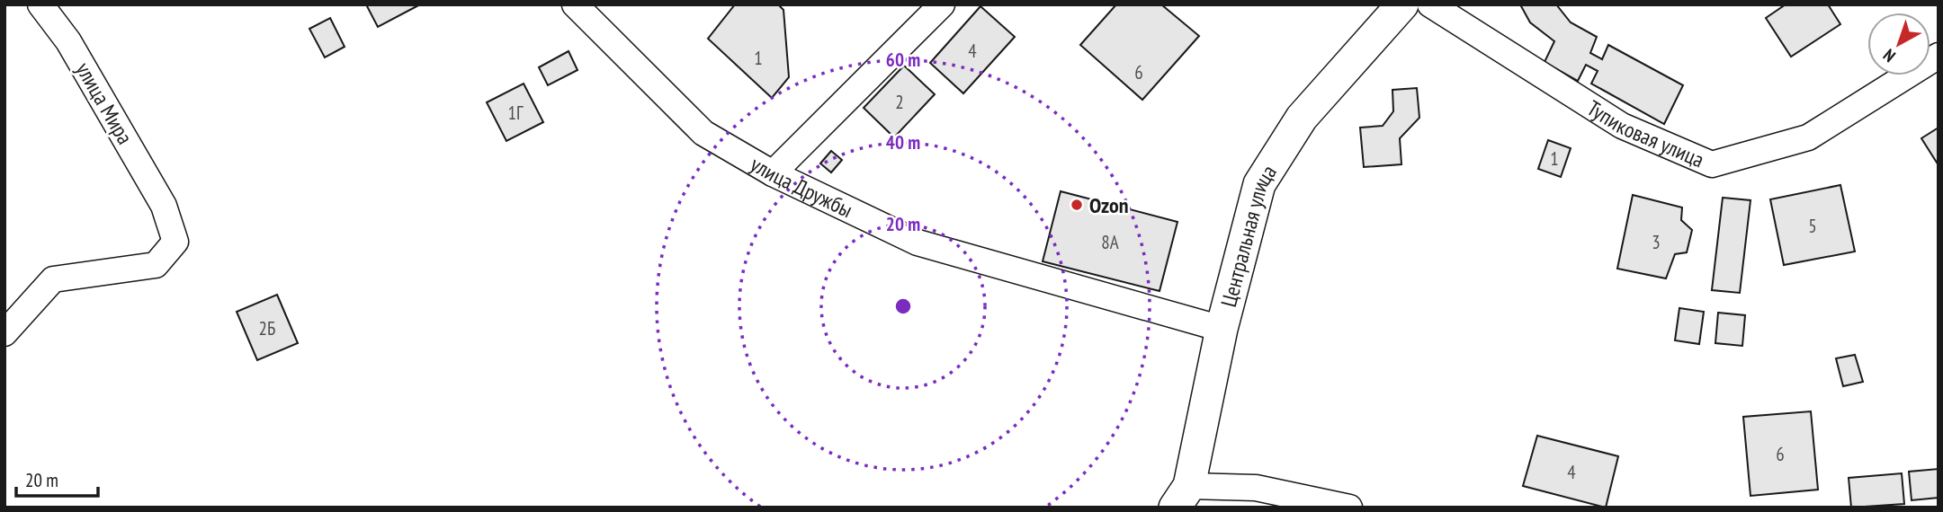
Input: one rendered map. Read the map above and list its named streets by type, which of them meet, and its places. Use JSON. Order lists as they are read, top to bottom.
{
  "streets": {
    "street": [
      "улица Мира",
      "Тупиковая улица",
      "улица Дружбы",
      "Центральная улица"
    ]
  },
  "crossings": [
    ["улица Дружбы", "Центральная улица"]
  ],
  "places": ["Ozon"],
  "house_numbers": [
    "4",
    "1",
    "6",
    "2",
    "1Г",
    "1",
    "5",
    "8А",
    "3",
    "2Б",
    "6",
    "4"
  ],
  "scale_bar": "20 m",
  "north": "bottom left",
  "rings": ["60 m", "40 m", "20 m"]
}
